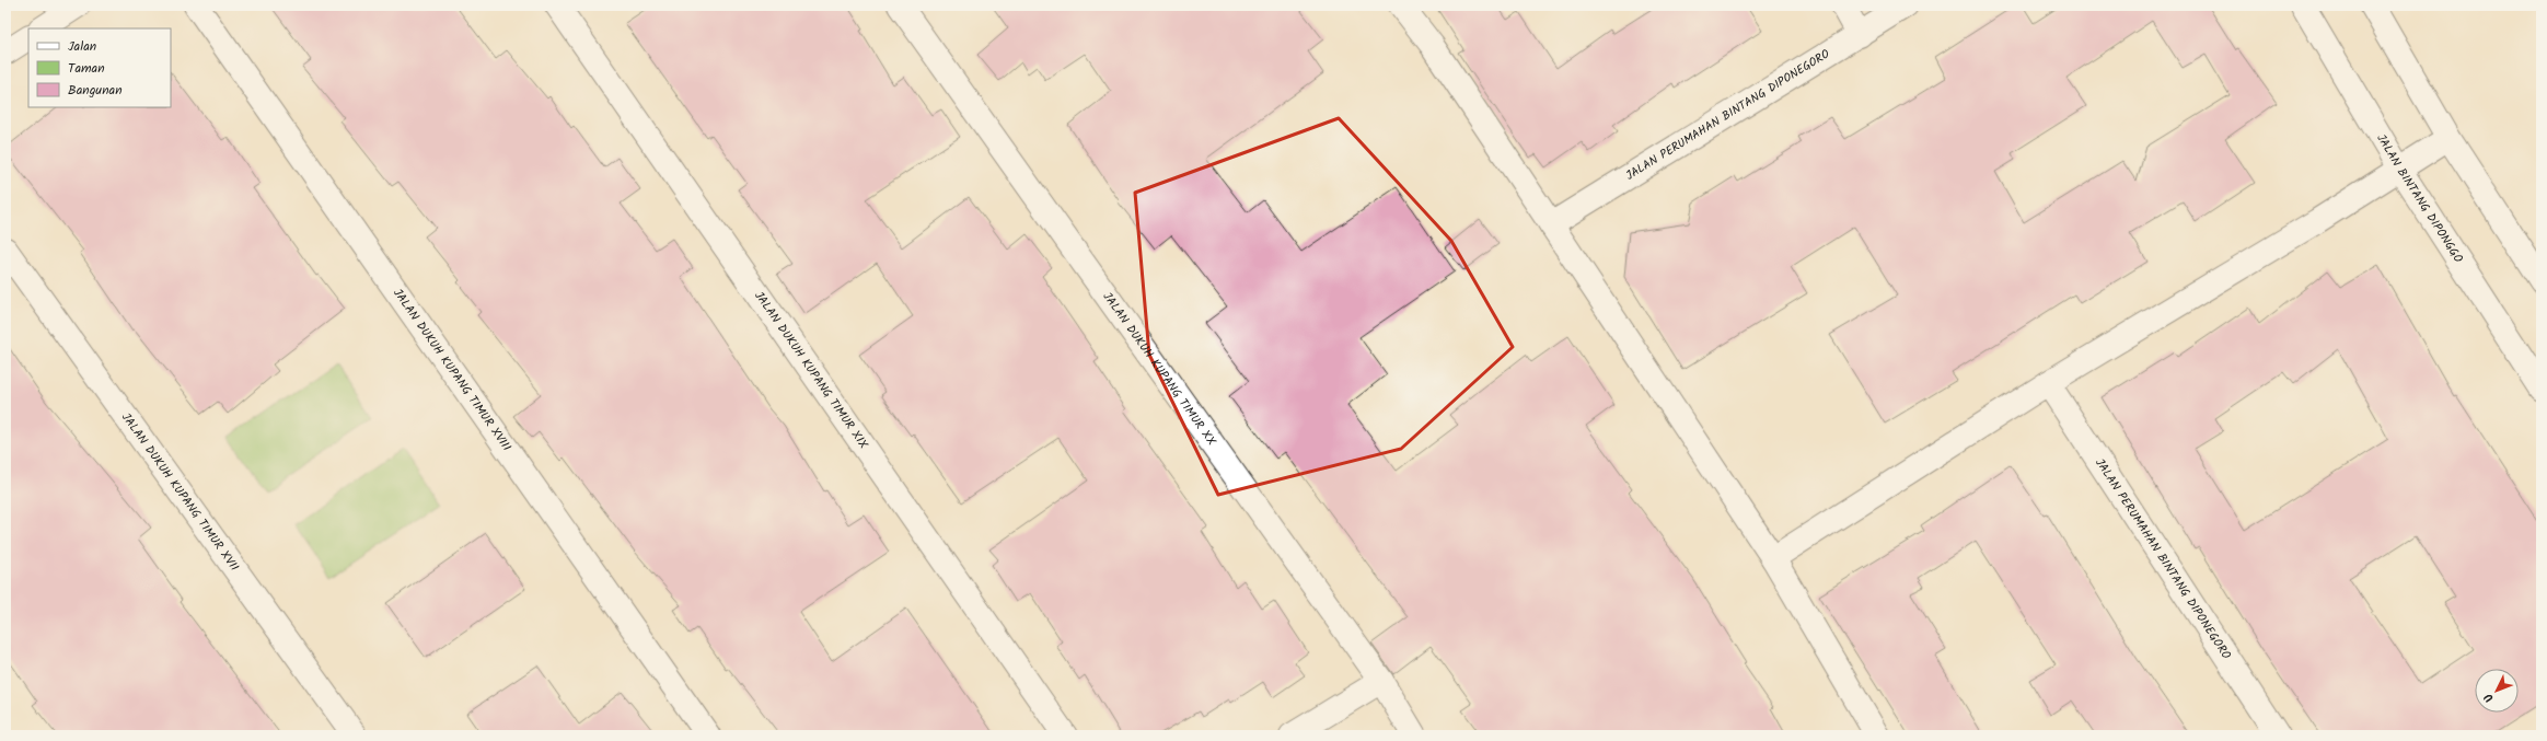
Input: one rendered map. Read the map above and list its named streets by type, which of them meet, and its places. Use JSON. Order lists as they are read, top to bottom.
{
  "streets": {
    "street": [
      "JALAN PERUMAHAN BINTANG DIPONEGORO",
      "JALAN BINTANG DIPONGGO",
      "JALAN DUKUH KUPANG TIMUR XVIII",
      "JALAN DUKUH KUPANG TIMUR XIX",
      "JALAN DUKUH KUPANG TIMUR XX",
      "JALAN DUKUH KUPANG TIMUR XVII"
    ]
  },
  "legend": ["Jalan", "Taman", "Bangunan"],
  "north": "bottom left"
}
